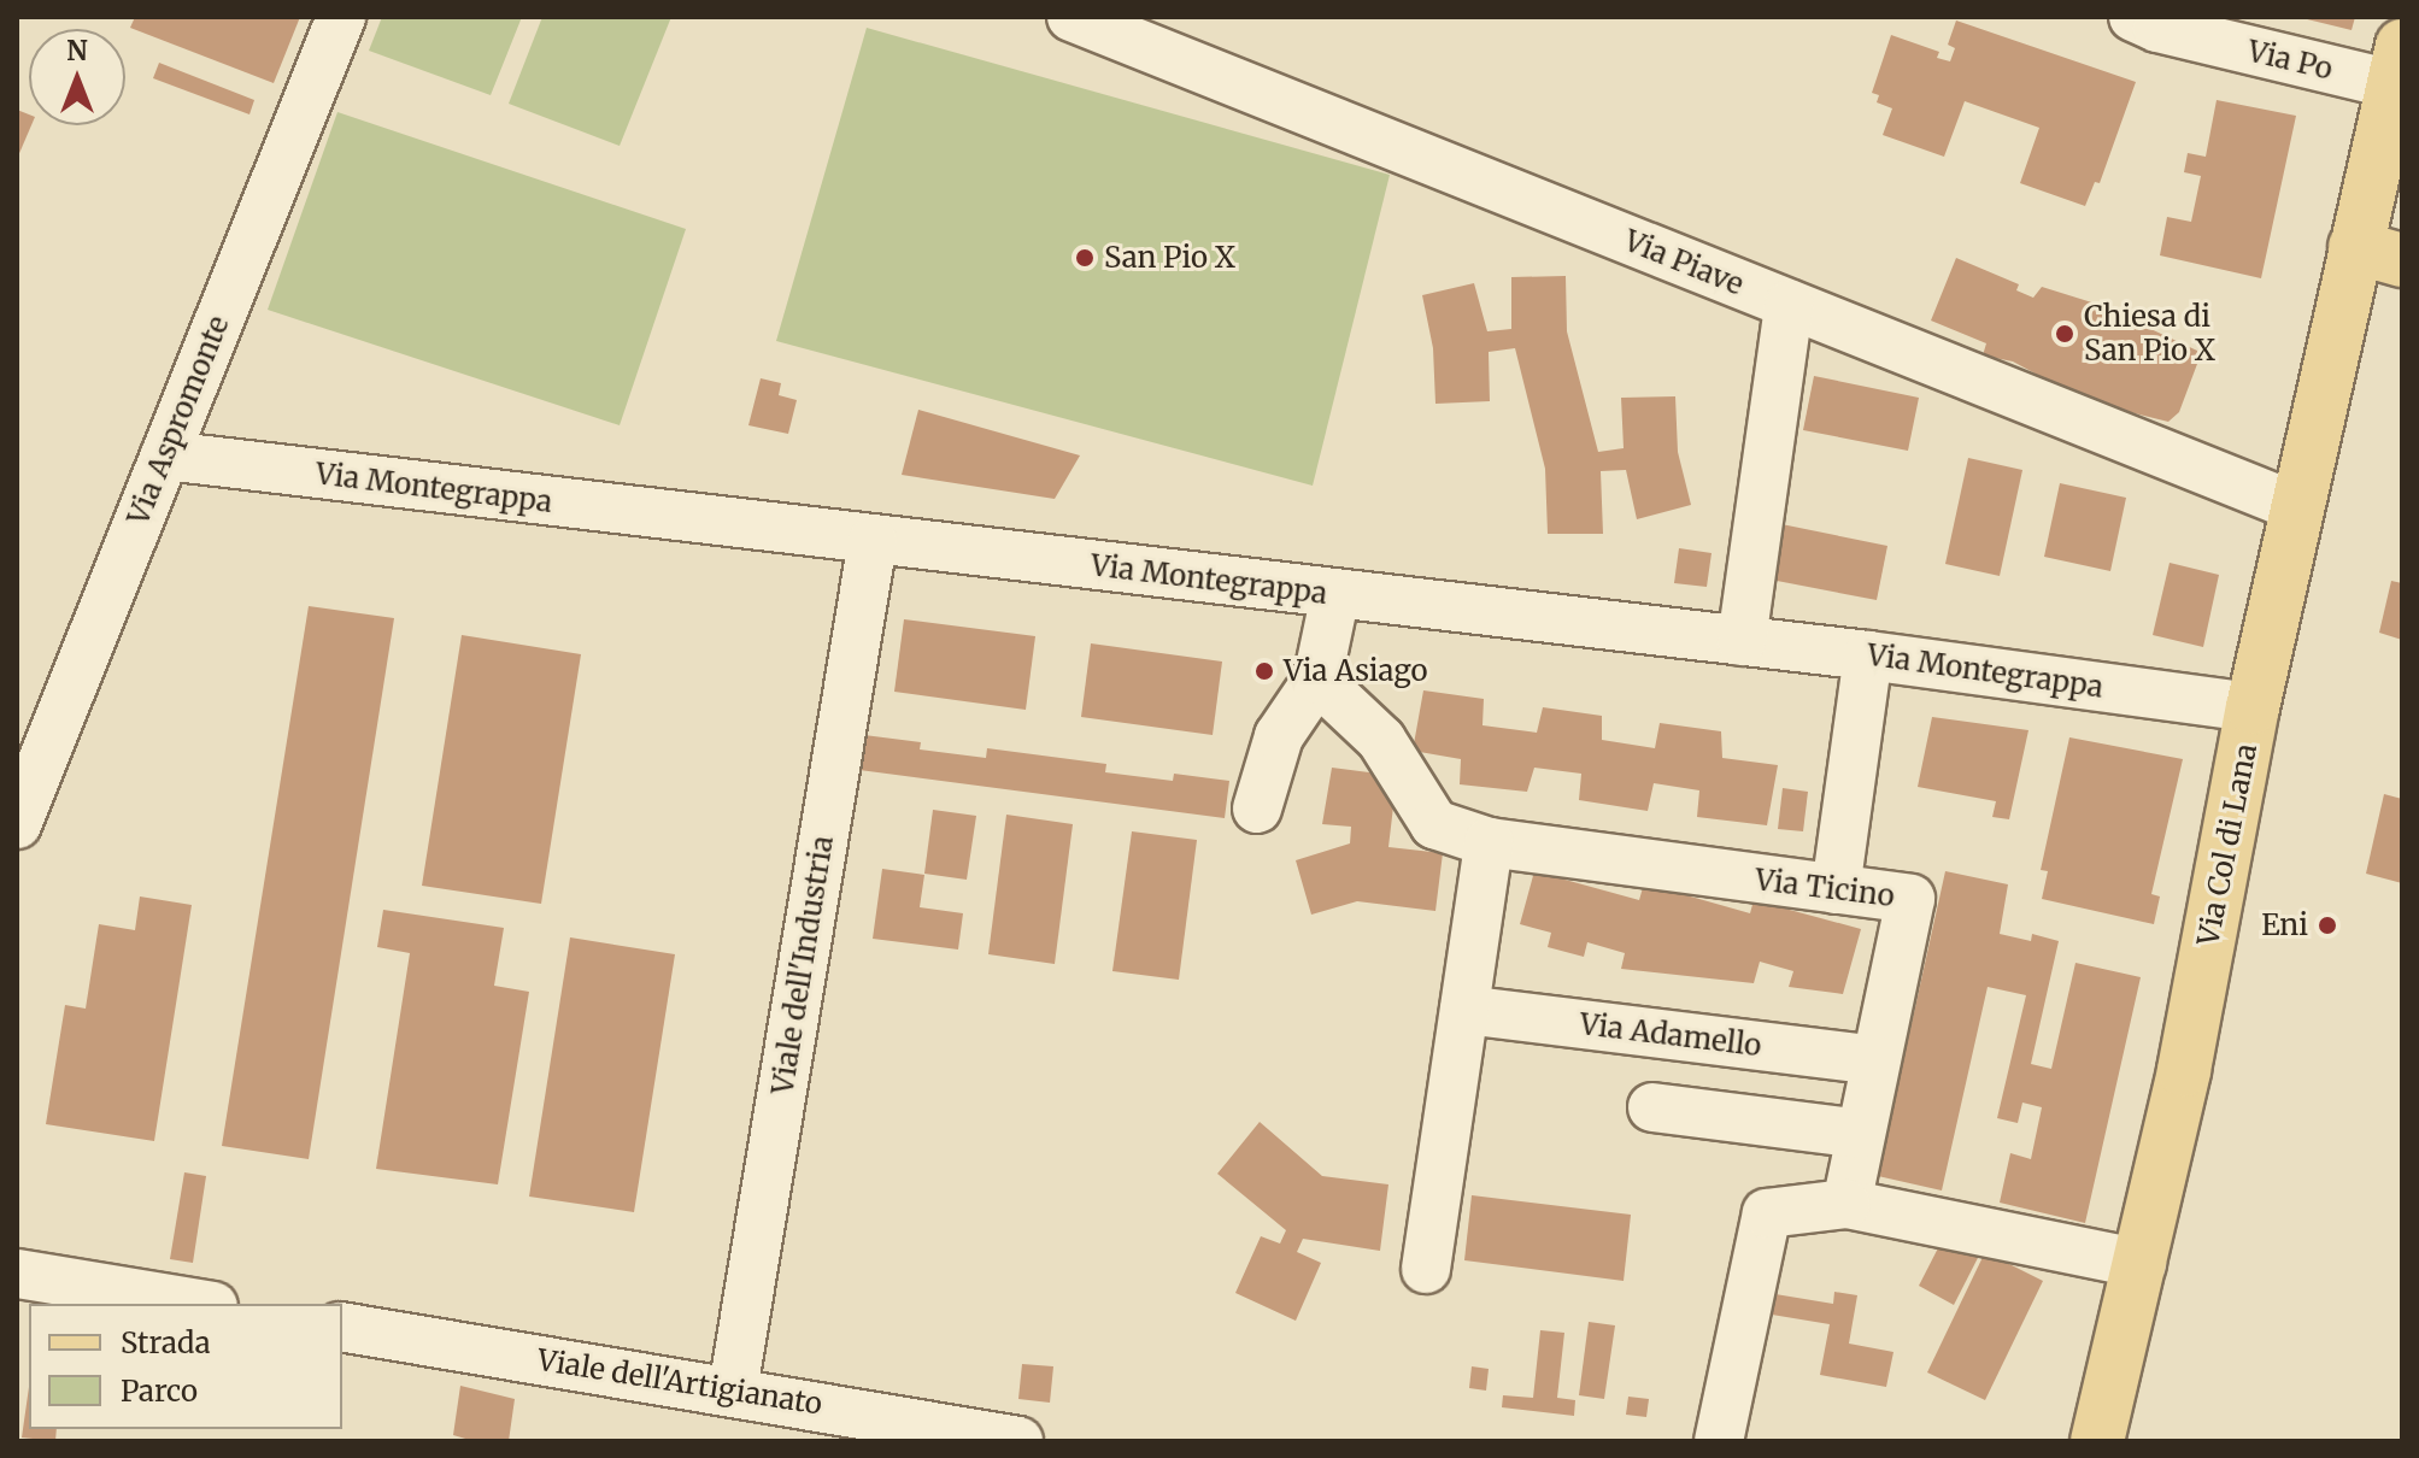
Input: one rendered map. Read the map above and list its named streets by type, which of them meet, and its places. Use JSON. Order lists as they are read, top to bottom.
{
  "streets": {
    "main road": ["Via Col di Lana"],
    "street": [
      "Via Po",
      "Via Piave",
      "Via Aspromonte",
      "Via Montegrappa",
      "Via Ticino",
      "Viale dell'Industria",
      "Via Adamello",
      "Viale dell'Artigianato"
    ]
  },
  "crossings": [
    ["Via Po", "Via Col di Lana"],
    ["Via Piave", "Via Col di Lana"],
    ["Via Aspromonte", "Via Montegrappa"],
    ["Via Montegrappa", "Via Col di Lana"],
    ["Via Montegrappa", "Viale dell'Industria"],
    ["Via Ticino", "Via Adamello"],
    ["Viale dell'Industria", "Viale dell'Artigianato"]
  ],
  "places": [
    "San Pio X",
    "Chiesa di San Pio X",
    "Via Asiago",
    "Eni"
  ],
  "legend": ["Strada", "Parco"],
  "north": "top"
}
